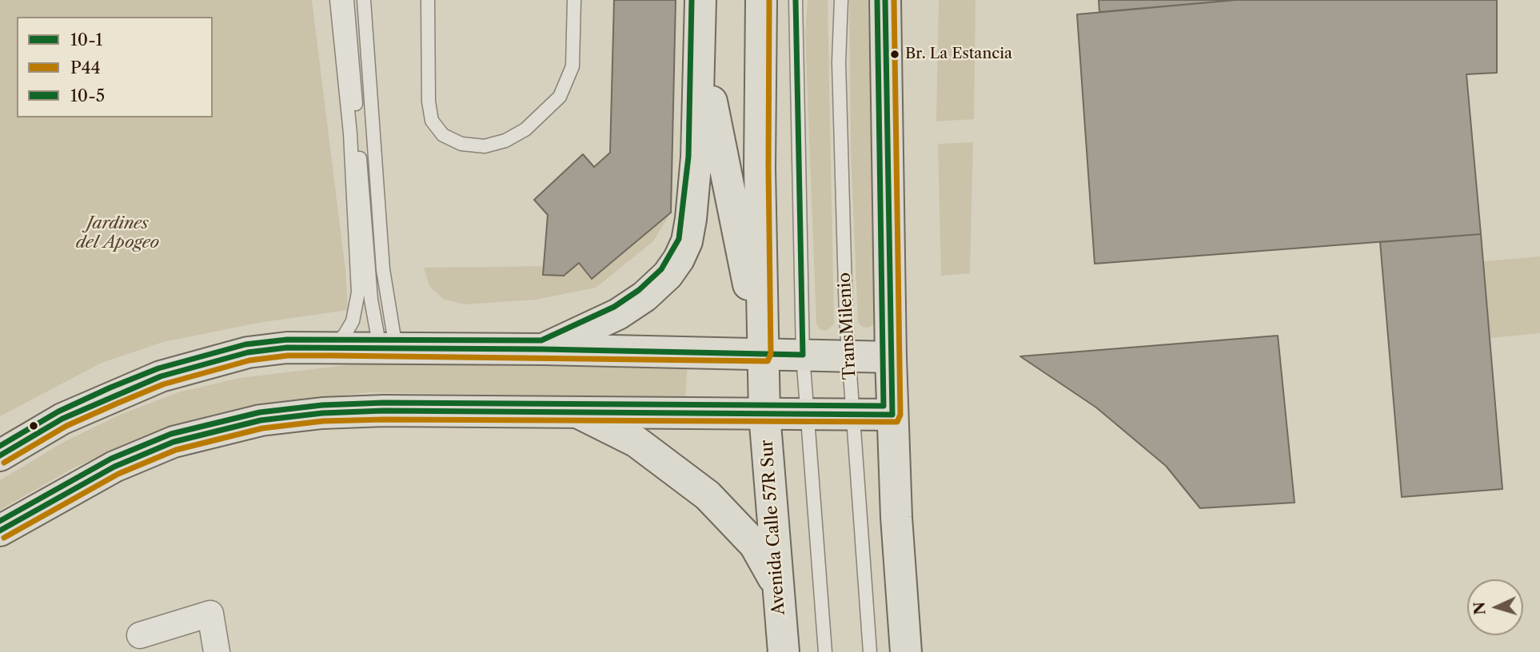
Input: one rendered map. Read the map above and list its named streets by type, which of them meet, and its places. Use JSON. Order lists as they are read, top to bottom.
{
  "streets": {
    "main road": ["Avenida Calle 57R Sur"],
    "lane": ["TransMilenio"]
  },
  "parks": ["Jardines del Apogeo"],
  "places": ["Br. La Estancia"],
  "lines": ["transit line 10-1", "transit line P44", "transit line 10-5"],
  "legend": ["10-1", "P44", "10-5"],
  "north": "left"
}
